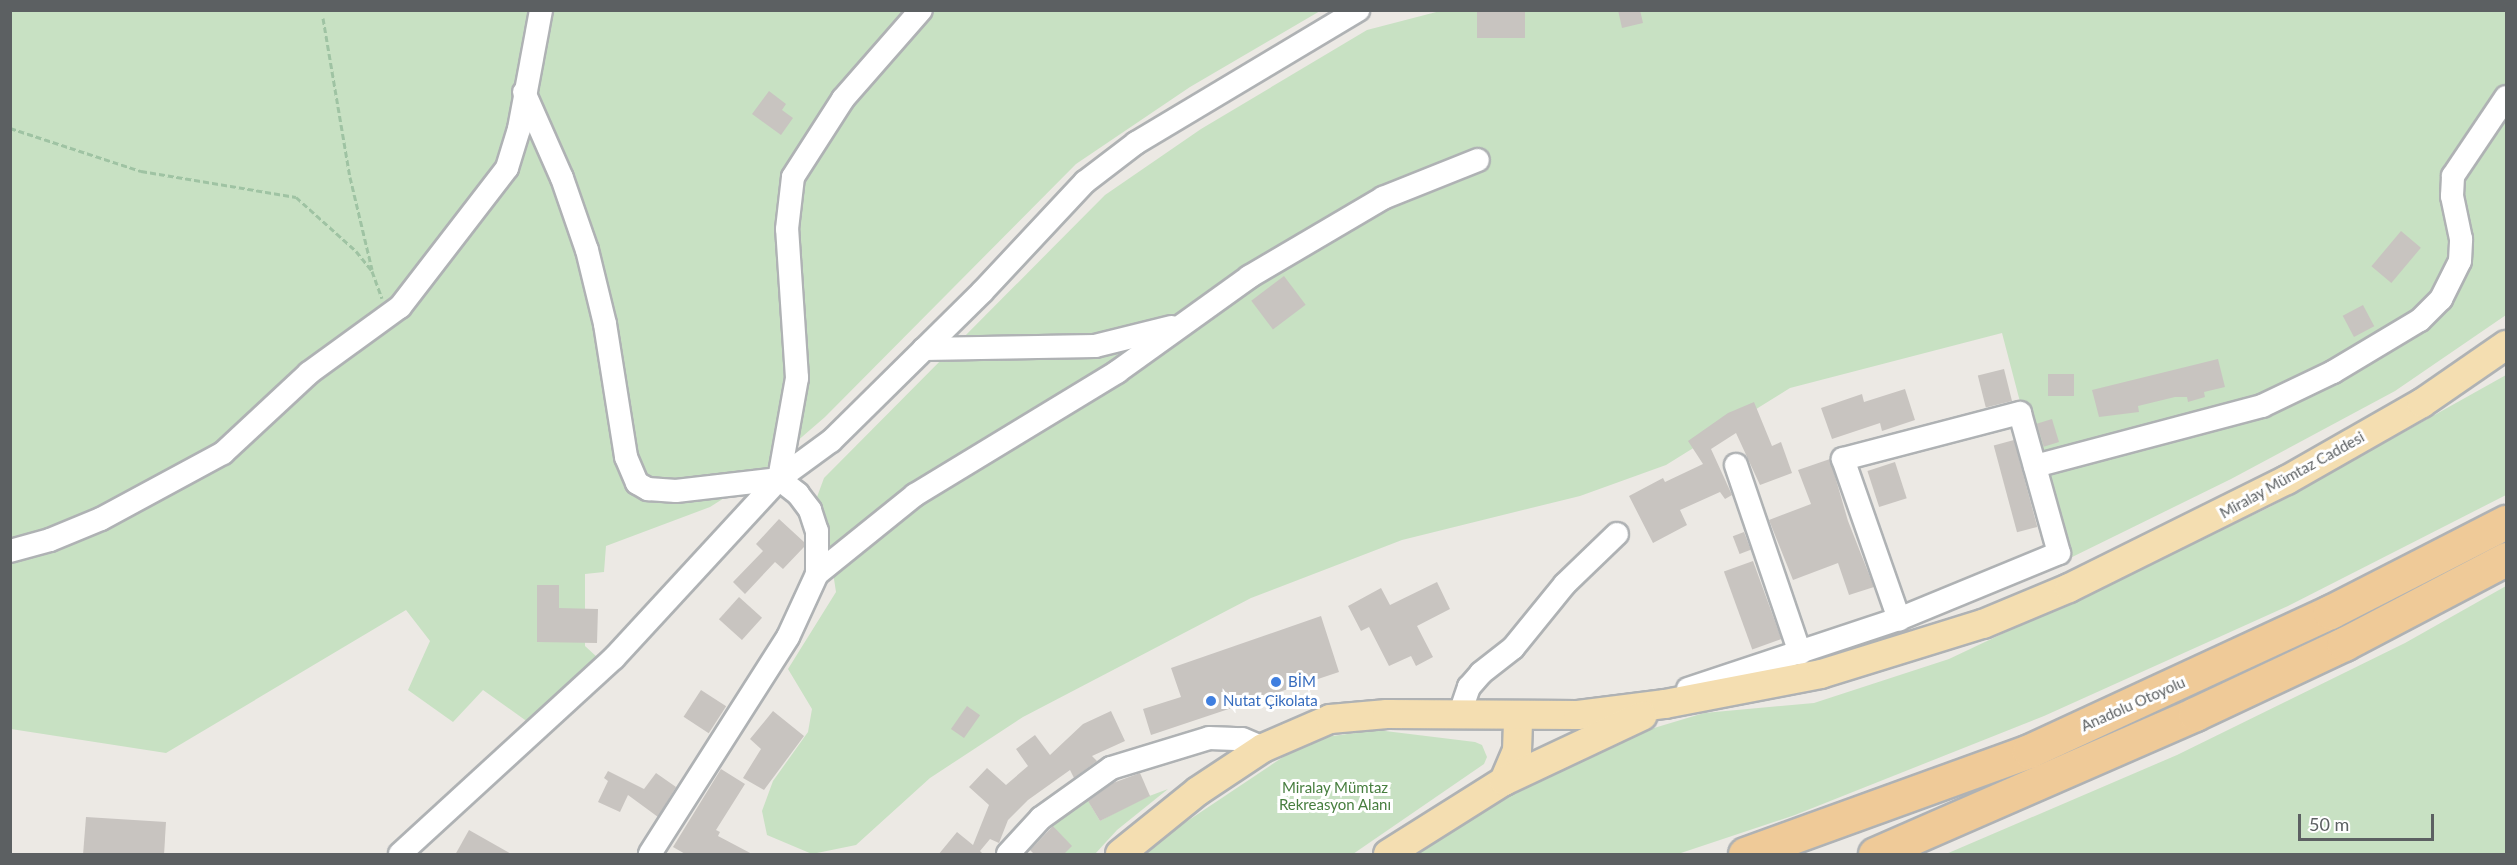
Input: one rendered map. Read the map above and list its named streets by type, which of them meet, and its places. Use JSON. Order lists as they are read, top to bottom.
{
  "streets": {
    "highway": ["Anadolu Otoyolu"],
    "main road": ["Miralay Mümtaz Caddesi"]
  },
  "parks": ["Miralay Mümtaz Rekreasyon Alanı"],
  "places": ["BİM", "Nutat Çikolata"],
  "scale_bar": "50 m"
}
